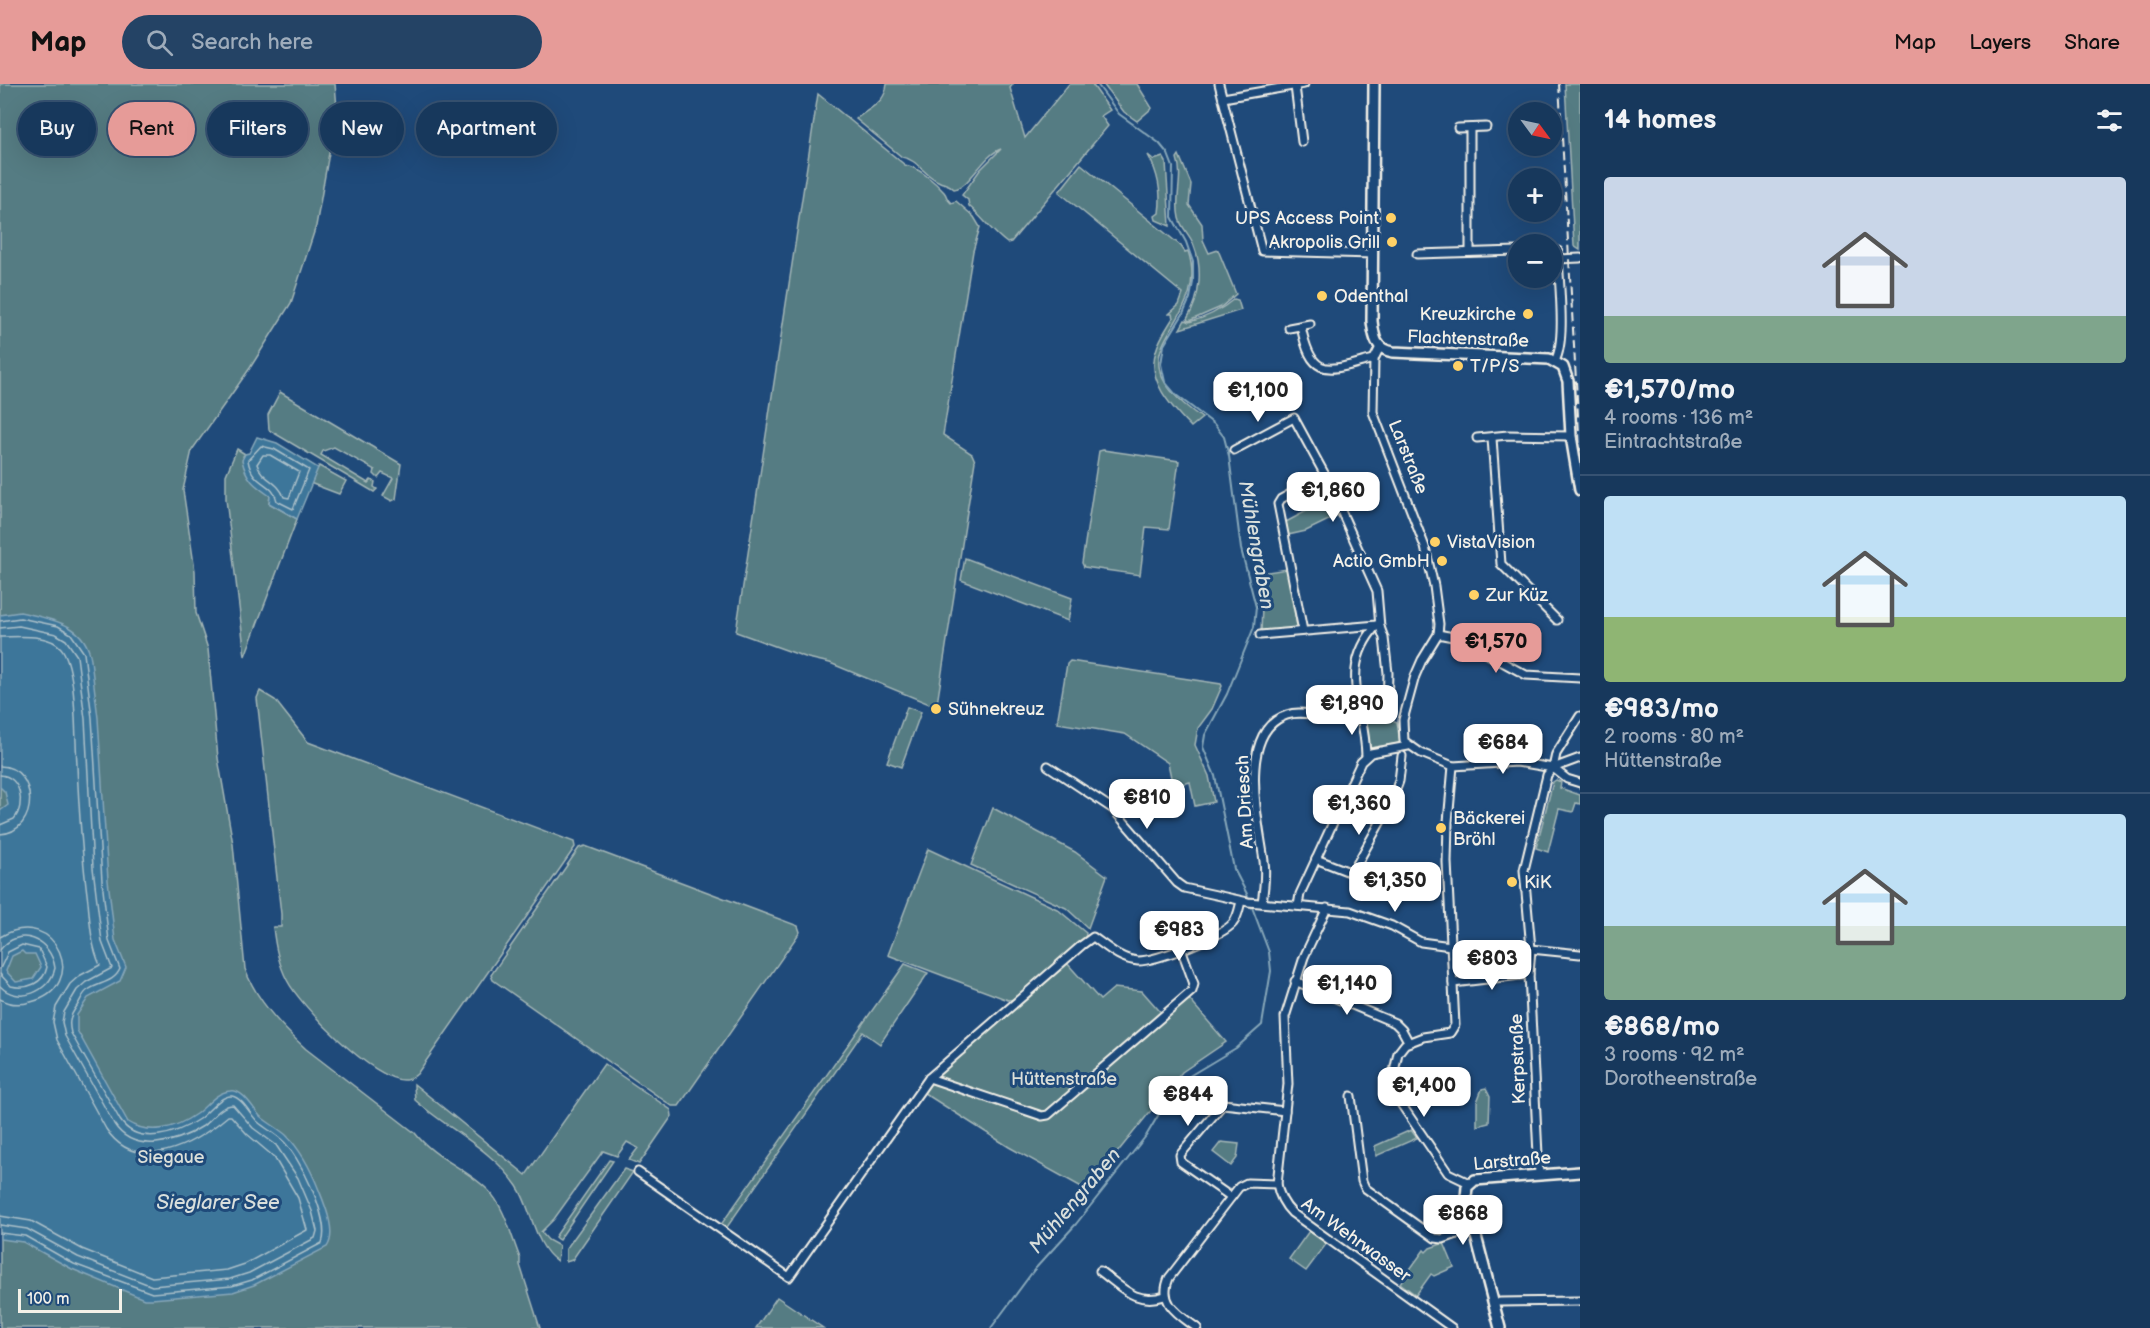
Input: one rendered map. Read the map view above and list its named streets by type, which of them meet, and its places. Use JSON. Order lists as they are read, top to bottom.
{
  "streets": {
    "street": [
      "Flachtenstraße",
      "Larstraße",
      "Am Driesch",
      "Kerpstraße",
      "Am Wehrwasser"
    ]
  },
  "crossings": [
    ["Flachtenstraße", "Larstraße"],
    ["Larstraße", "Kerpstraße"]
  ],
  "water": ["Mühlengraben", "Sieglarer See"],
  "parks": ["Hüttenstraße", "Siegaue"],
  "places": [
    "UPS Access Point",
    "Akropolis Grill",
    "Odenthal",
    "Kreuzkirche",
    "T/P/S",
    "VistaVision",
    "Actio GmbH",
    "Zur Küz",
    "Sühnekreuz",
    "Bäckerei Bröhl",
    "KiK"
  ],
  "scale_bar": "100 m",
  "north": "bottom right",
  "page": {
    "header": "Map",
    "search": "Search here",
    "nav": ["Map", "Layers", "Share"],
    "heading": "14 homes",
    "map_buttons": ["+", "−"],
    "chip": [
      "Buy",
      "Rent",
      "Filters",
      "New",
      "Apartment"
    ],
    "list": [
      {
        "name": "€1,570/mo",
        "note": "4 rooms · 136 m² · Eintrachtstraße"
      },
      {
        "name": "€983/mo",
        "note": "2 rooms · 80 m² · Hüttenstraße"
      },
      {
        "name": "€868/mo",
        "note": "3 rooms · 92 m² · Dorotheenstraße"
      }
    ],
    "price": [
      "€1,100",
      "€1,860",
      "€1,570",
      "€1,890",
      "€684",
      "€810",
      "€1,360",
      "€1,350",
      "€983",
      "€803",
      "€1,140",
      "€1,400",
      "€844",
      "€868"
    ],
    "scale": "100 m"
  }
}
